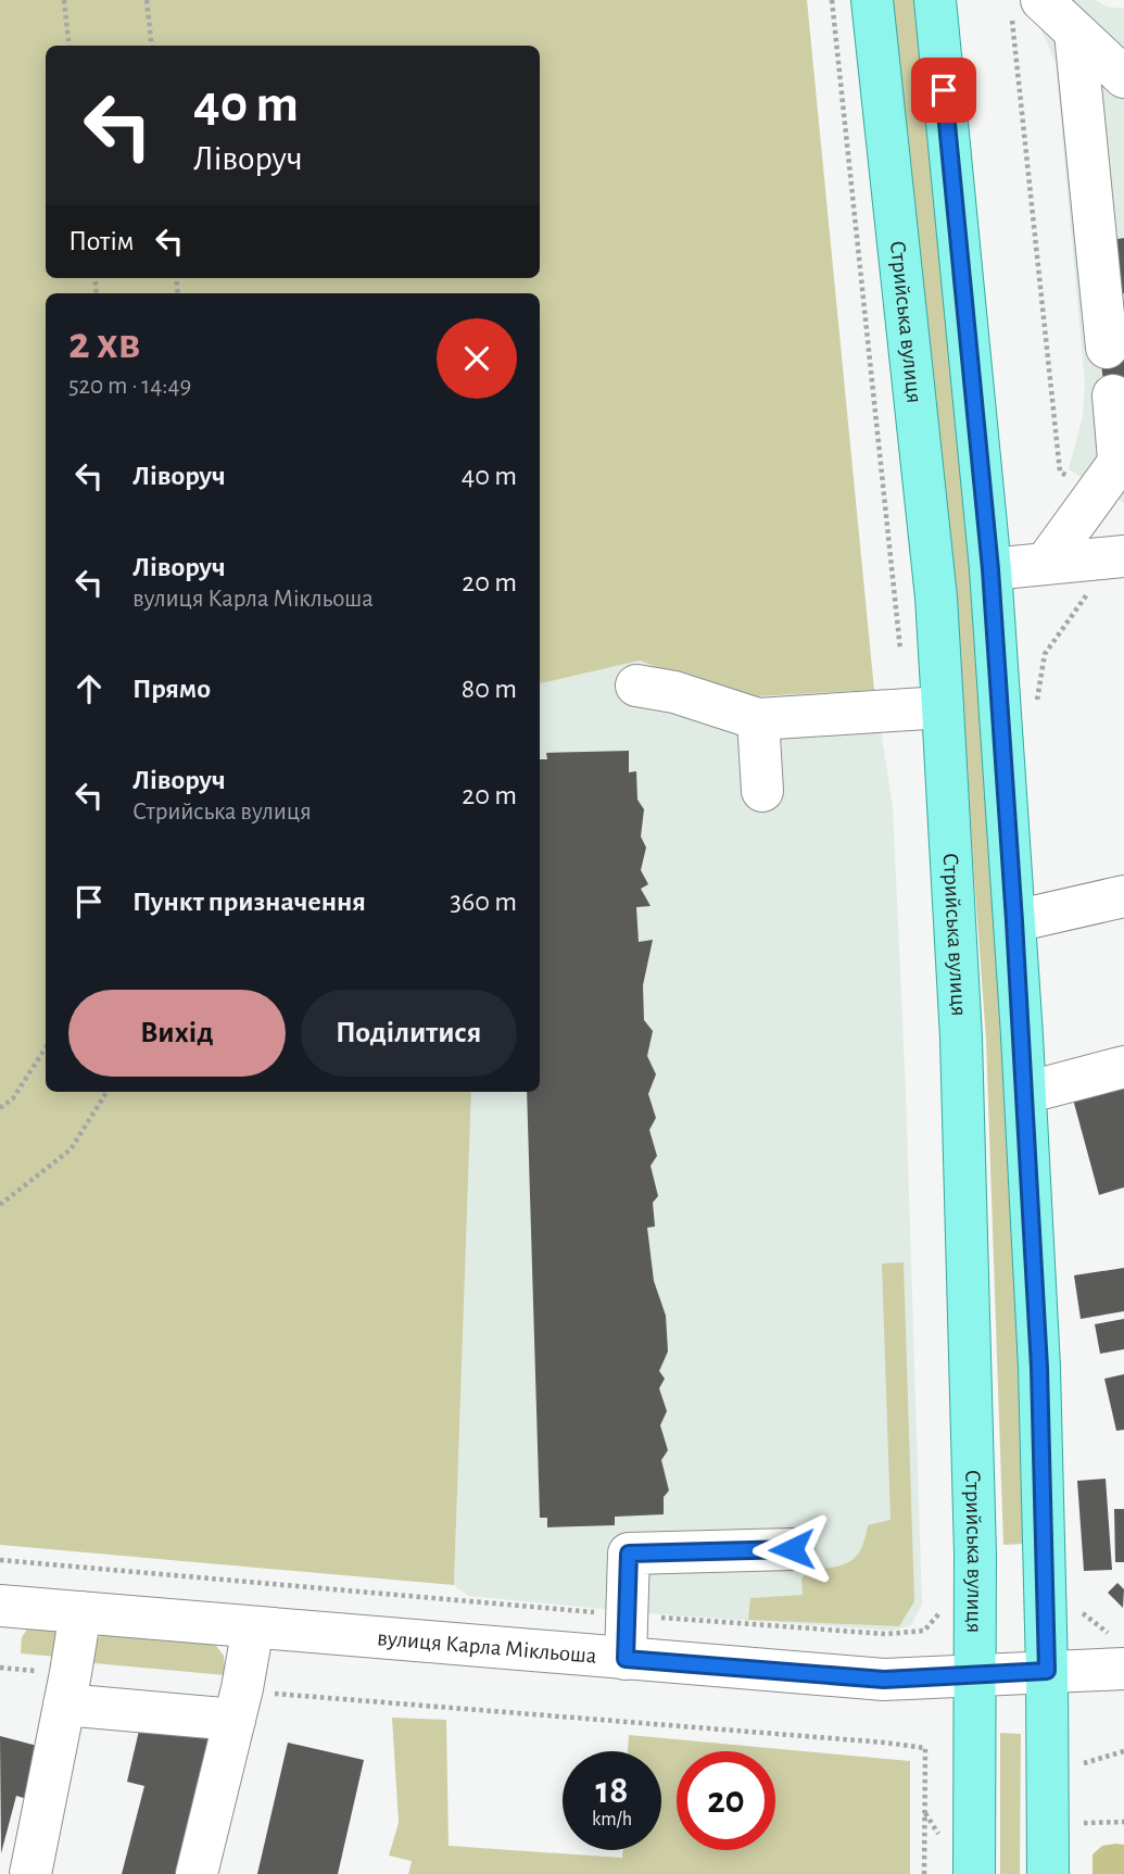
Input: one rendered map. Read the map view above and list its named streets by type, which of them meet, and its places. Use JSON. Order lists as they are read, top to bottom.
{
  "streets": {
    "main road": ["Стрийська вулиця"],
    "street": ["вулиця Карла Мікльоша"]
  },
  "crossings": [
    ["Стрийська вулиця", "вулиця Карла Мікльоша"]
  ],
  "page": {
    "turn": ["40 m", "Ліворуч"],
    "then": "Потім",
    "heading": ["2 хв", "520 m · 14:49"],
    "list": [
      {
        "name": "Ліворуч",
        "value": "40 m"
      },
      {
        "name": "Ліворуч",
        "note": "вулиця Карла Мікльоша",
        "value": "20 m"
      },
      {
        "name": "Прямо",
        "value": "80 m"
      },
      {
        "name": "Ліворуч",
        "note": "Стрийська вулиця",
        "value": "20 m"
      },
      {
        "name": "Пункт призначення",
        "value": "360 m"
      }
    ],
    "buttons": ["Вихід", "Поділитися"],
    "speed": "18 km/h",
    "limit": "20"
  }
}
